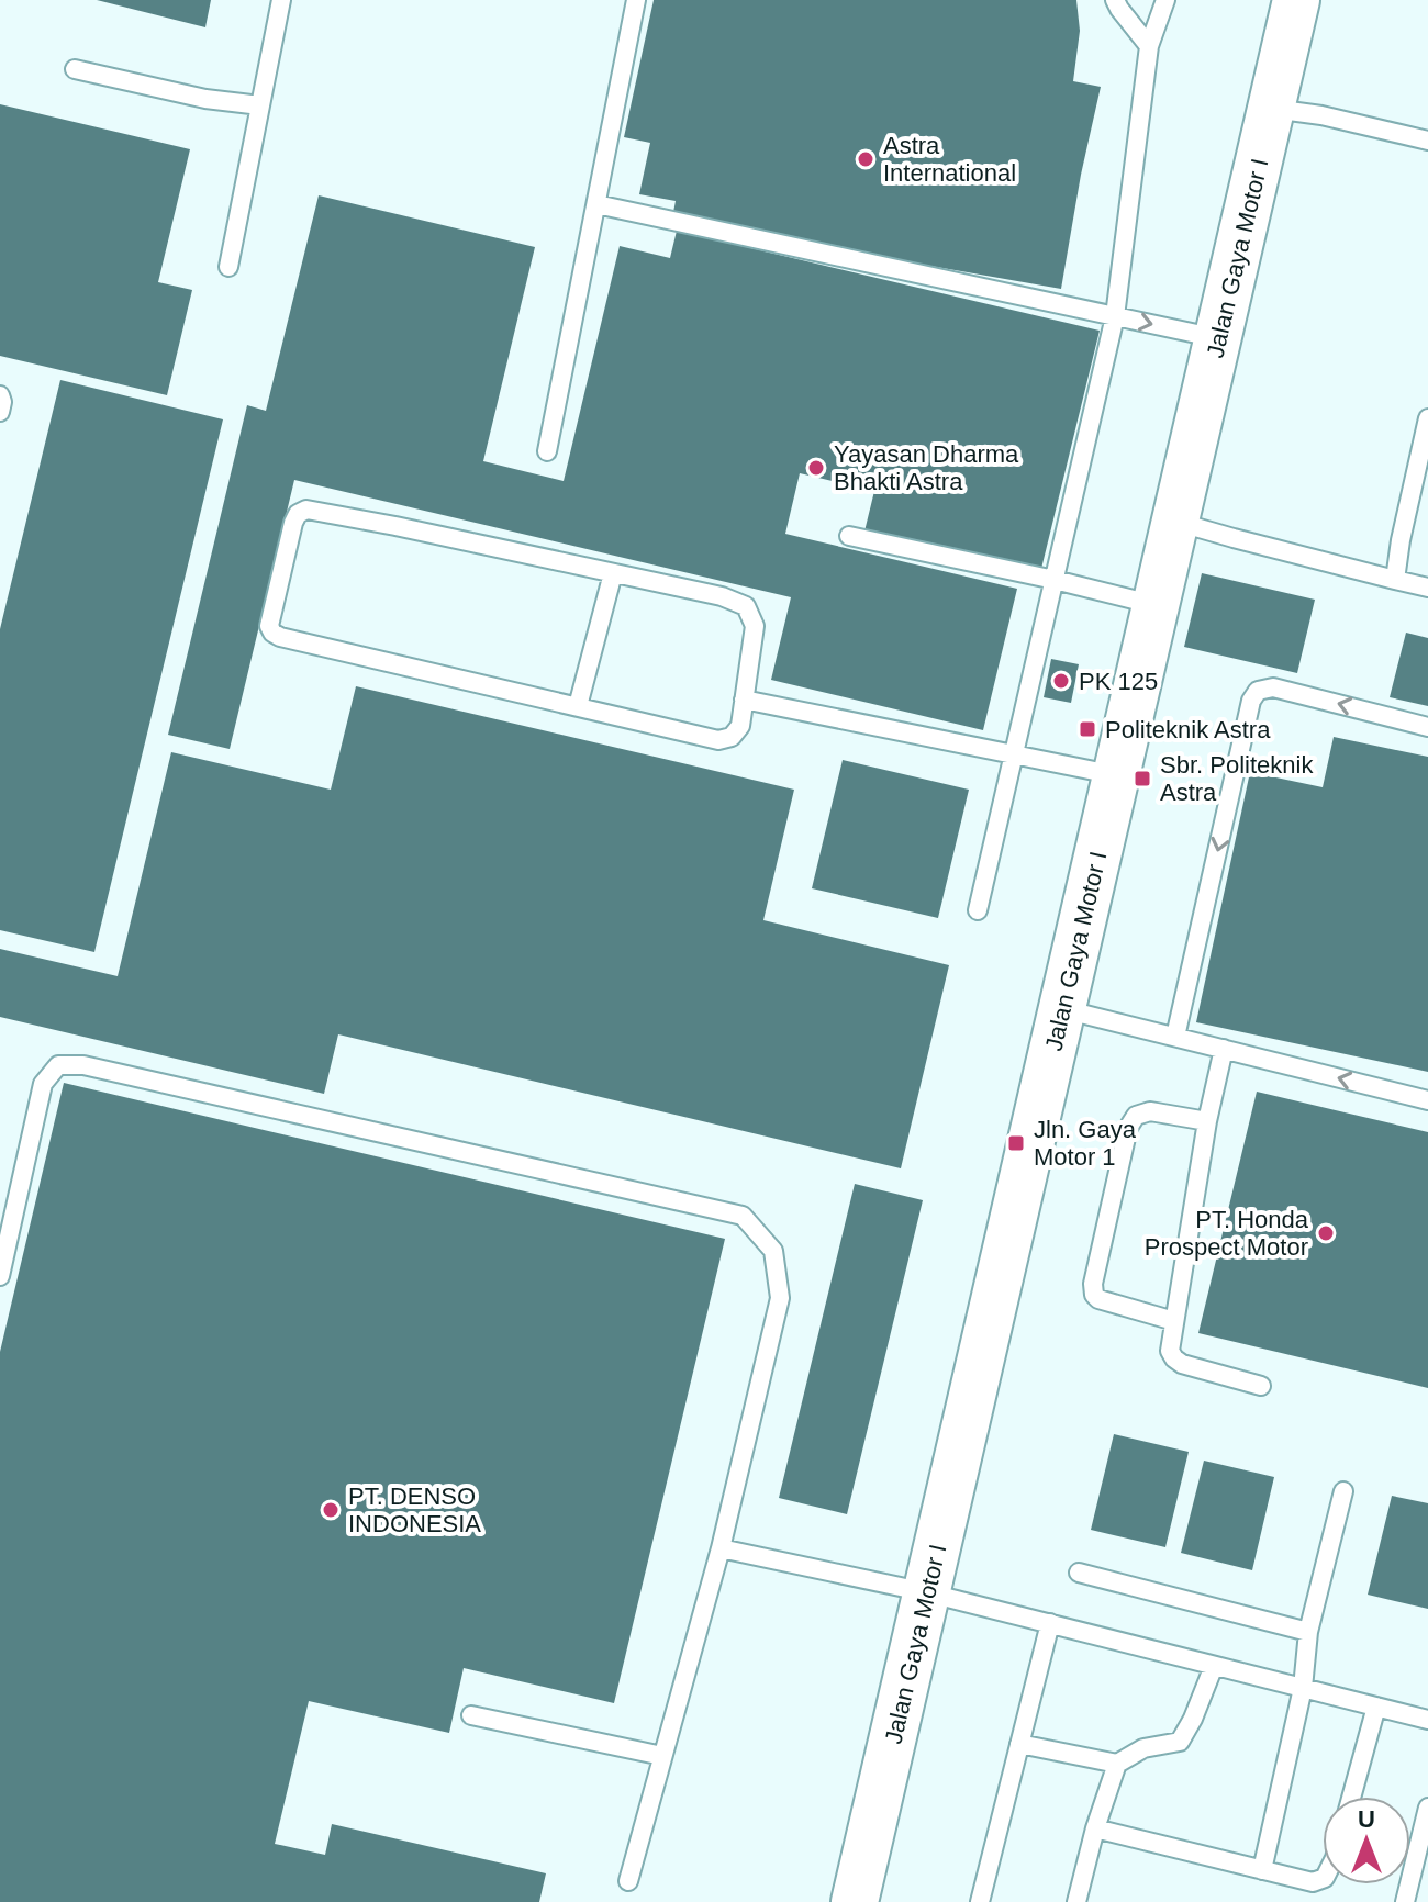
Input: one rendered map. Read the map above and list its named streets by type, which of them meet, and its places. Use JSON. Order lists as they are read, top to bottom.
{
  "streets": {
    "street": ["Jalan Gaya Motor I"]
  },
  "places": {
    "other": [
      "Astra International",
      "Yayasan Dharma Bhakti Astra",
      "PK 125",
      "PT. Honda Prospect Motor",
      "PT. DENSO INDONESIA"
    ],
    "transit": ["Politeknik Astra", "Sbr. Politeknik Astra", "Jln. Gaya Motor 1"]
  },
  "north": "top"
}
